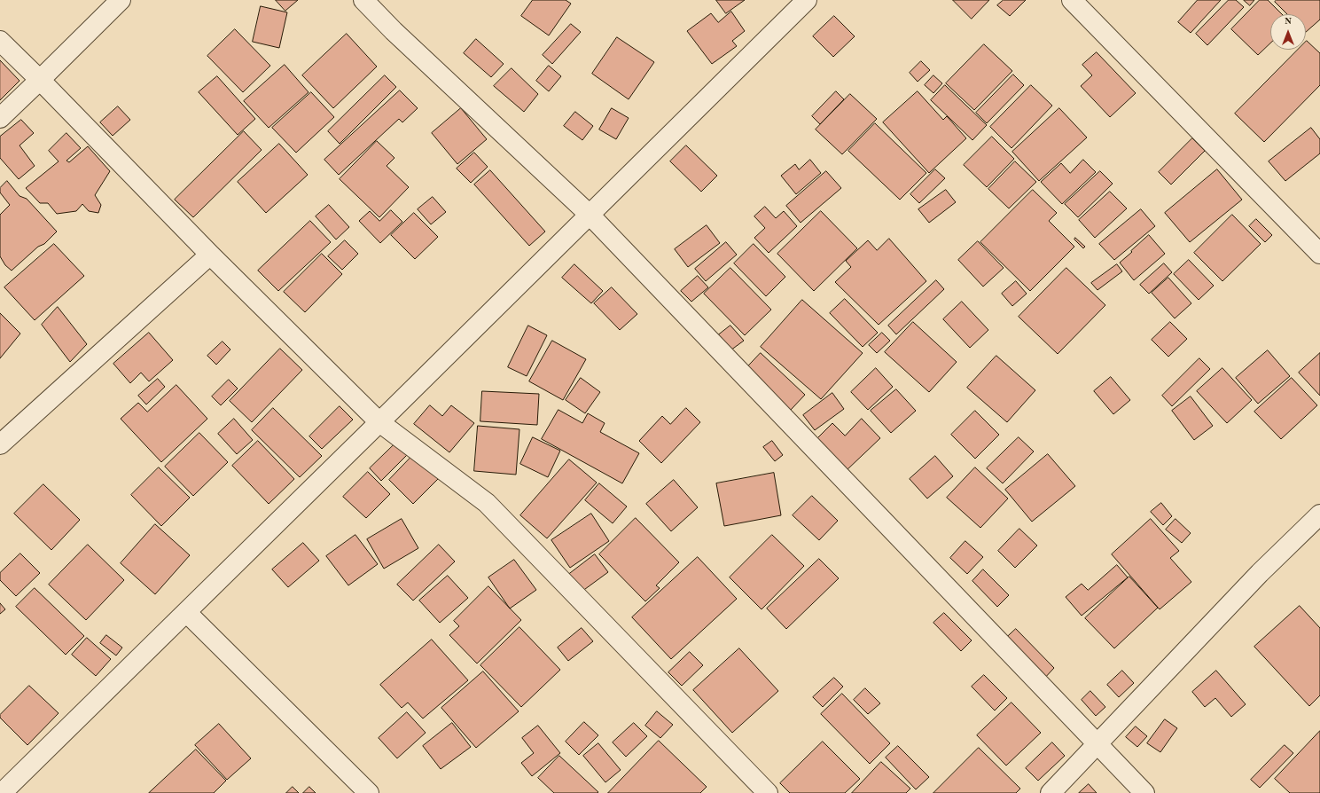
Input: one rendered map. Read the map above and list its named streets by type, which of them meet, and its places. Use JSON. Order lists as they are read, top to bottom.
{
  "north": "top"
}
